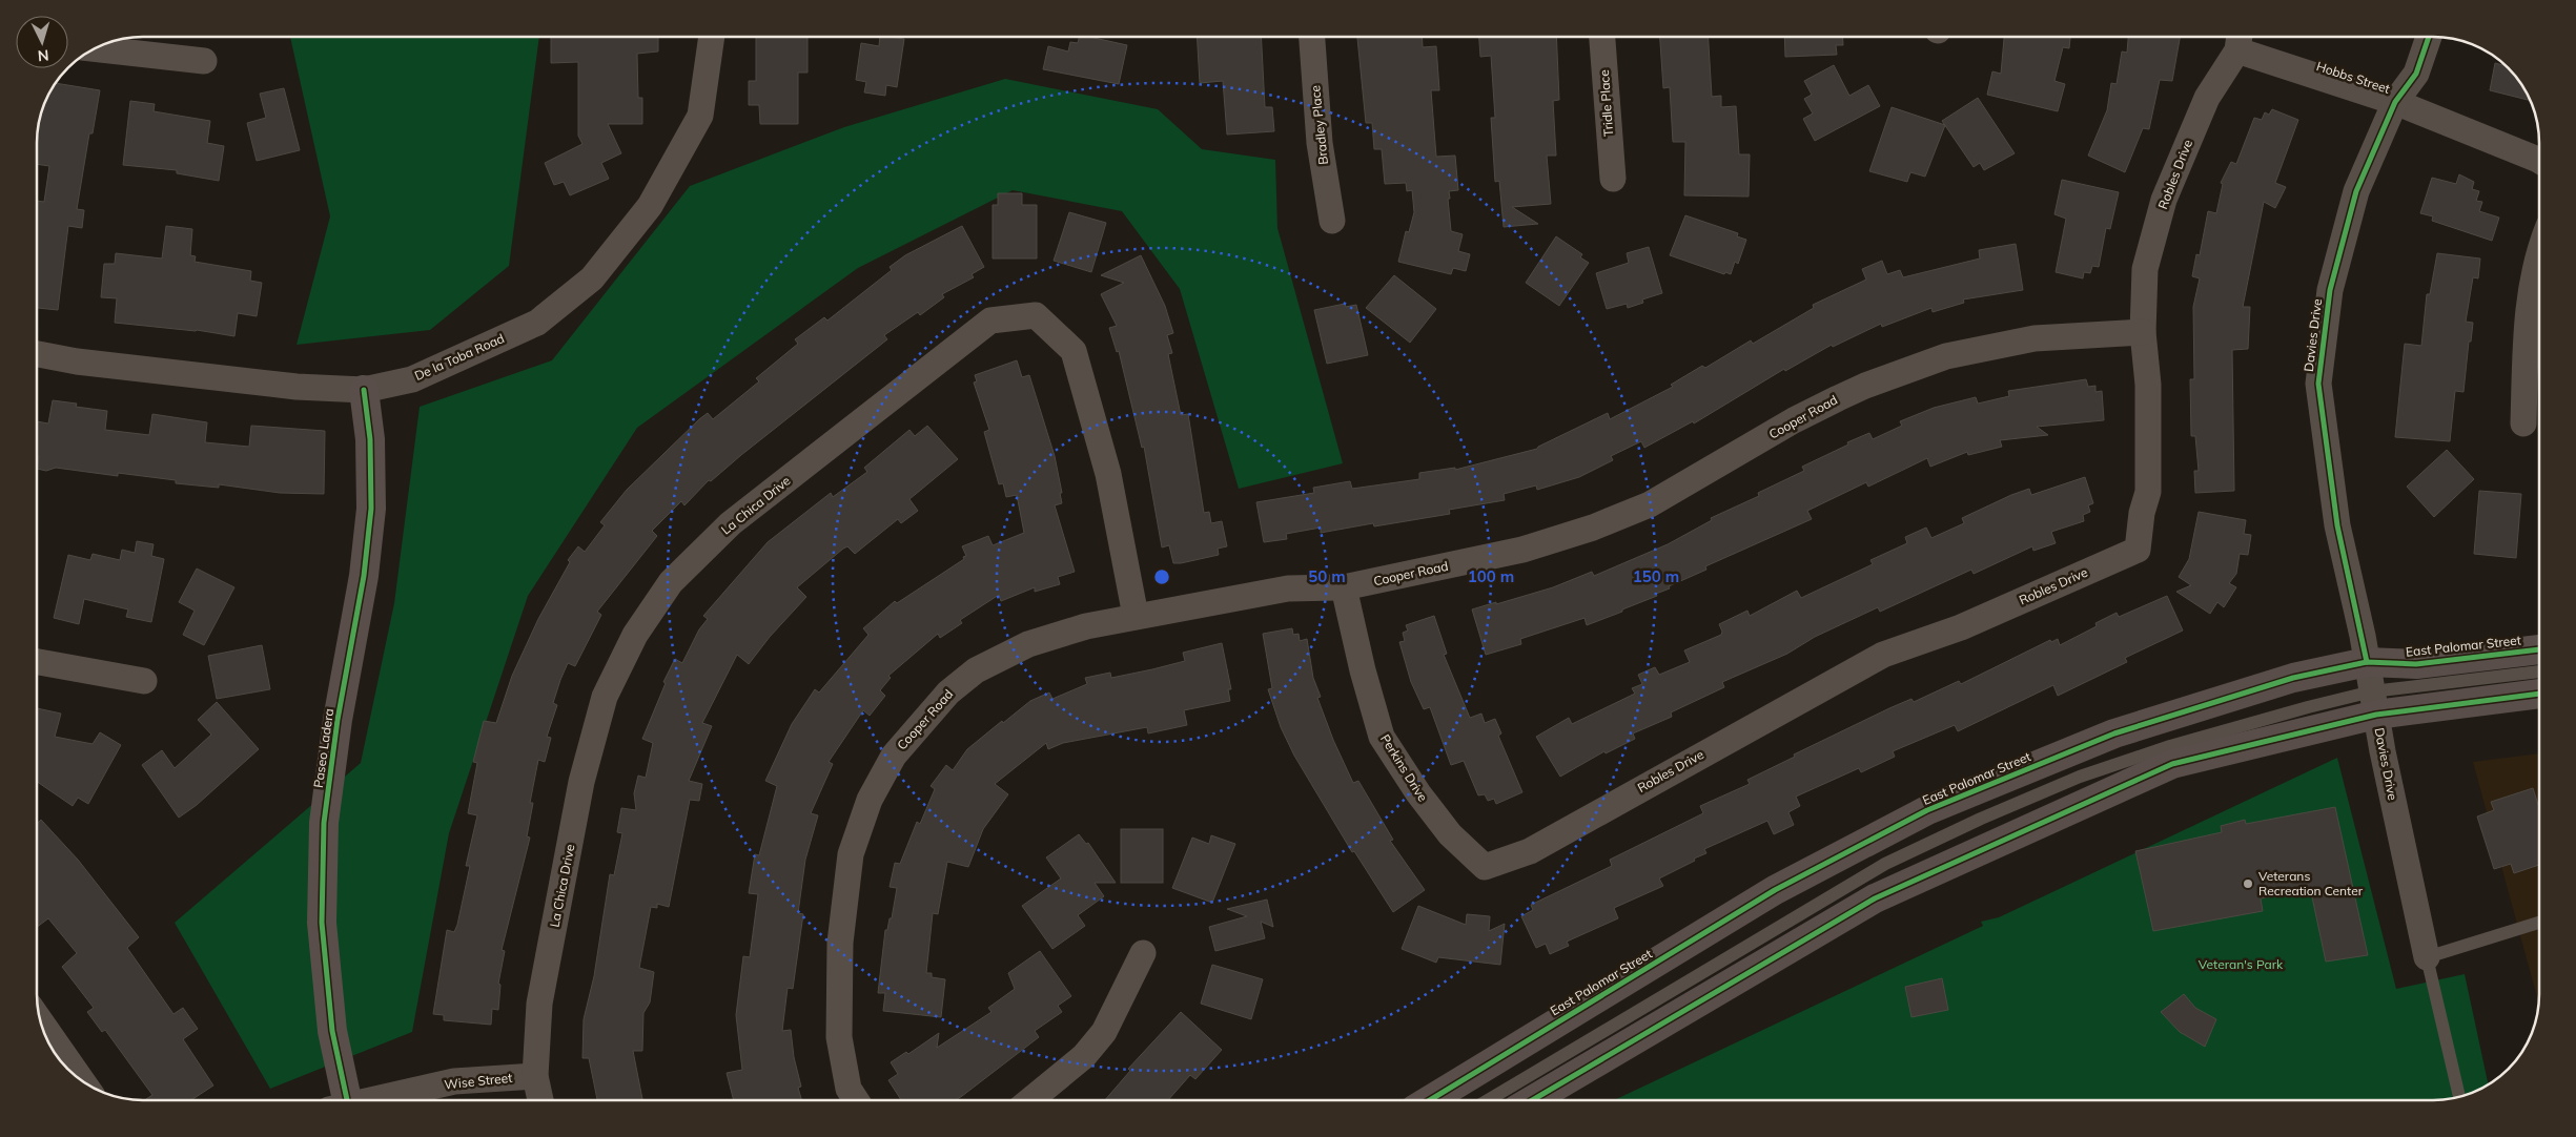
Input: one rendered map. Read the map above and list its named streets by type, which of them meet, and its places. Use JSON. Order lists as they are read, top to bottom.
{
  "streets": {
    "main road": ["East Palomar Street", "Paseo Ladera"],
    "street": [
      "Hobbs Street",
      "Tridle Place",
      "Bradley Place",
      "Robles Drive",
      "Davies Drive",
      "De la Toba Road",
      "Cooper Road",
      "La Chica Drive",
      "Perkins Drive",
      "Wise Street"
    ]
  },
  "crossings": [
    ["Hobbs Street", "Robles Drive"],
    ["Hobbs Street", "Davies Drive"],
    ["Robles Drive", "Cooper Road"],
    ["Robles Drive", "Perkins Drive"],
    ["Davies Drive", "East Palomar Street"],
    ["De la Toba Road", "Paseo Ladera"],
    ["Cooper Road", "La Chica Drive"],
    ["Cooper Road", "Perkins Drive"],
    ["La Chica Drive", "Wise Street"]
  ],
  "parks": ["Veteran's Park"],
  "places": ["Veterans Recreation Center"],
  "north": "bottom",
  "rings": ["50 m", "100 m", "150 m"]
}
